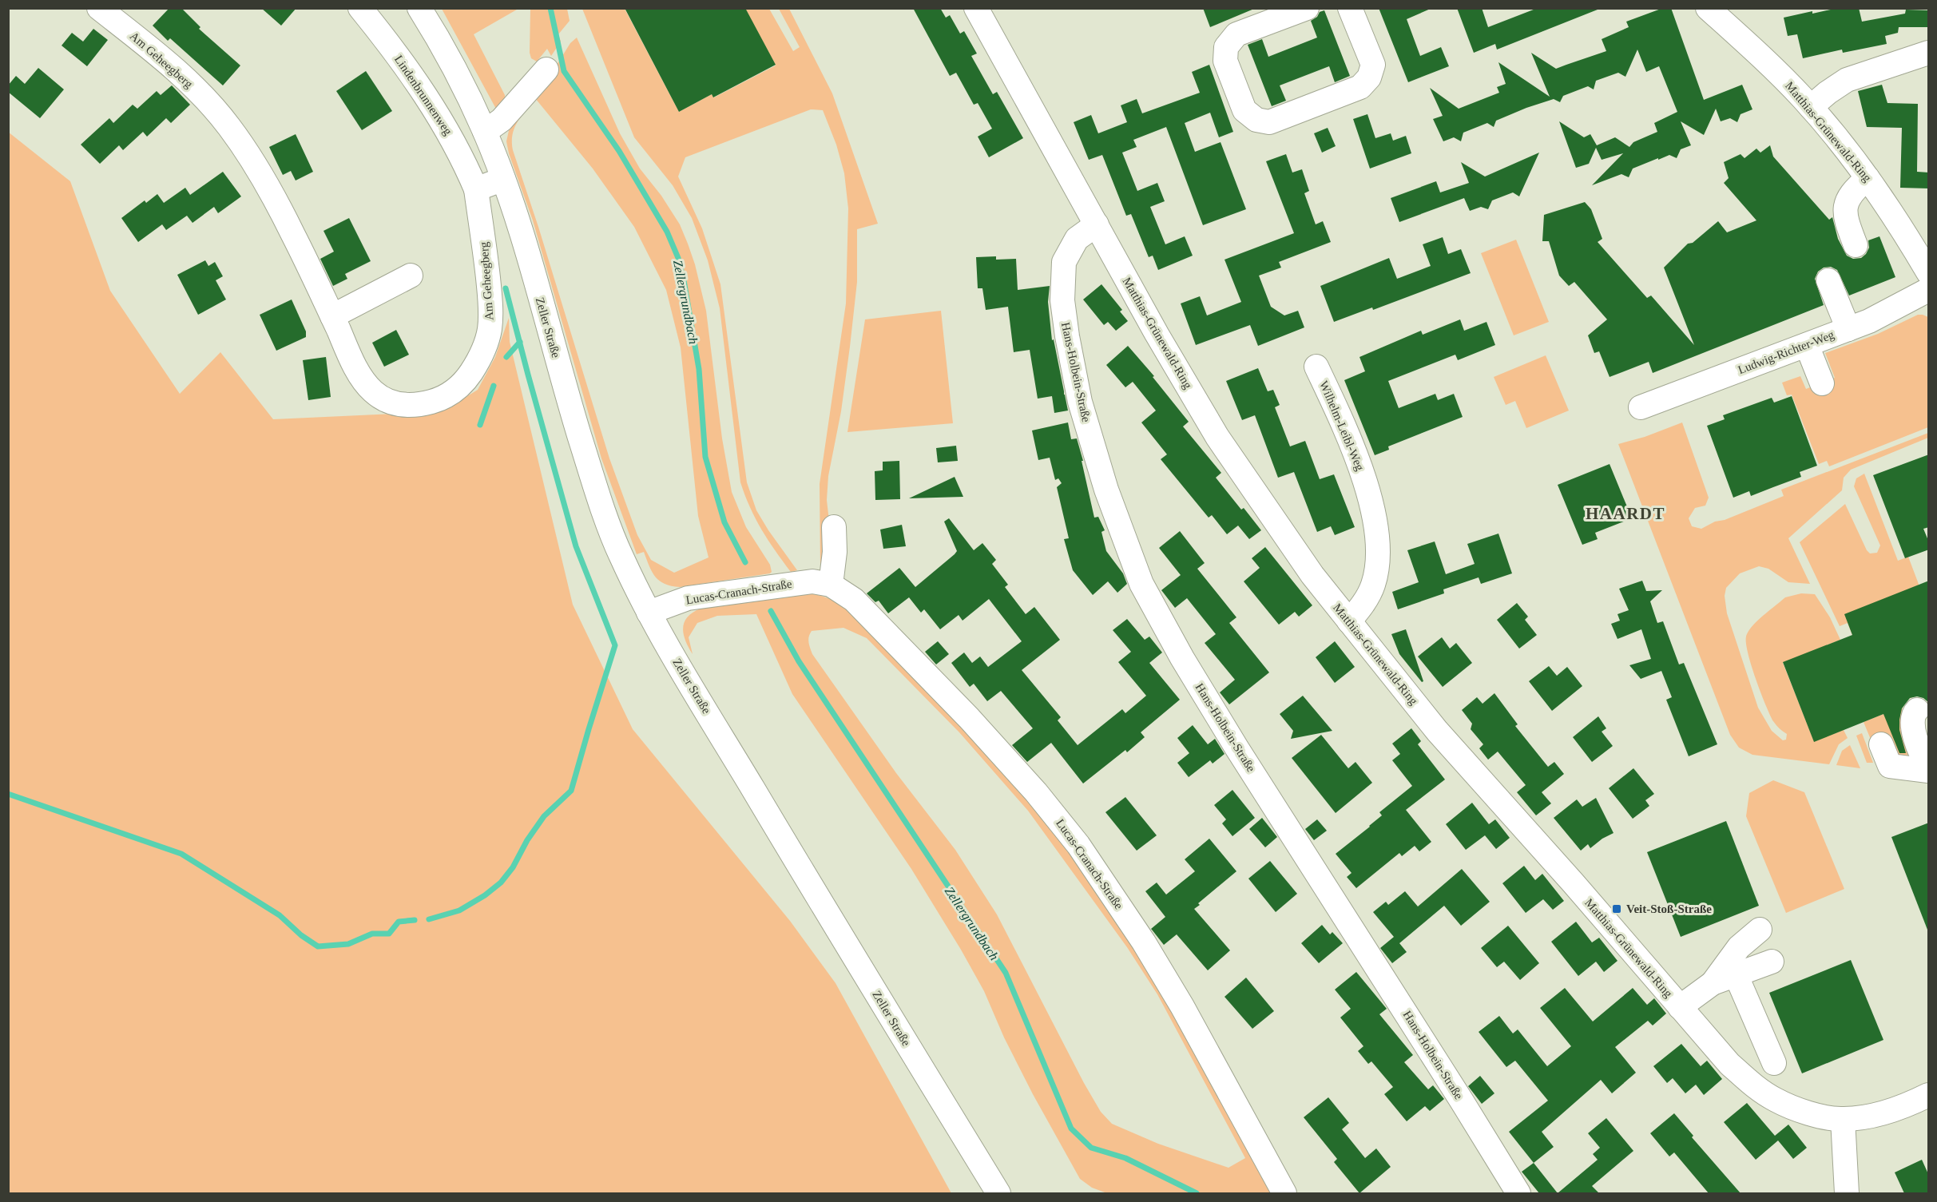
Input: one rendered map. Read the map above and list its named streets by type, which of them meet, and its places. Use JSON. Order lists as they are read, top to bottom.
{
  "streets": {
    "street": [
      "Am Geheegberg",
      "Lindenbrunnenweg",
      "Matthias-Grünewald-Ring",
      "Zeller Straße",
      "Ludwig-Richter-Weg",
      "Hans-Holbein-Straße",
      "Wilhelm-Leibl-Weg",
      "Lucas-Cranach-Straße"
    ]
  },
  "crossings": [
    ["Am Geheegberg", "Lindenbrunnenweg"],
    ["Matthias-Grünewald-Ring", "Hans-Holbein-Straße"],
    ["Matthias-Grünewald-Ring", "Wilhelm-Leibl-Weg"],
    ["Zeller Straße", "Lucas-Cranach-Straße"]
  ],
  "districts": ["HAARDT"],
  "water": ["Zellergrundbach"],
  "places": {
    "transit": ["Veit-Stoß-Straße"]
  }
}
